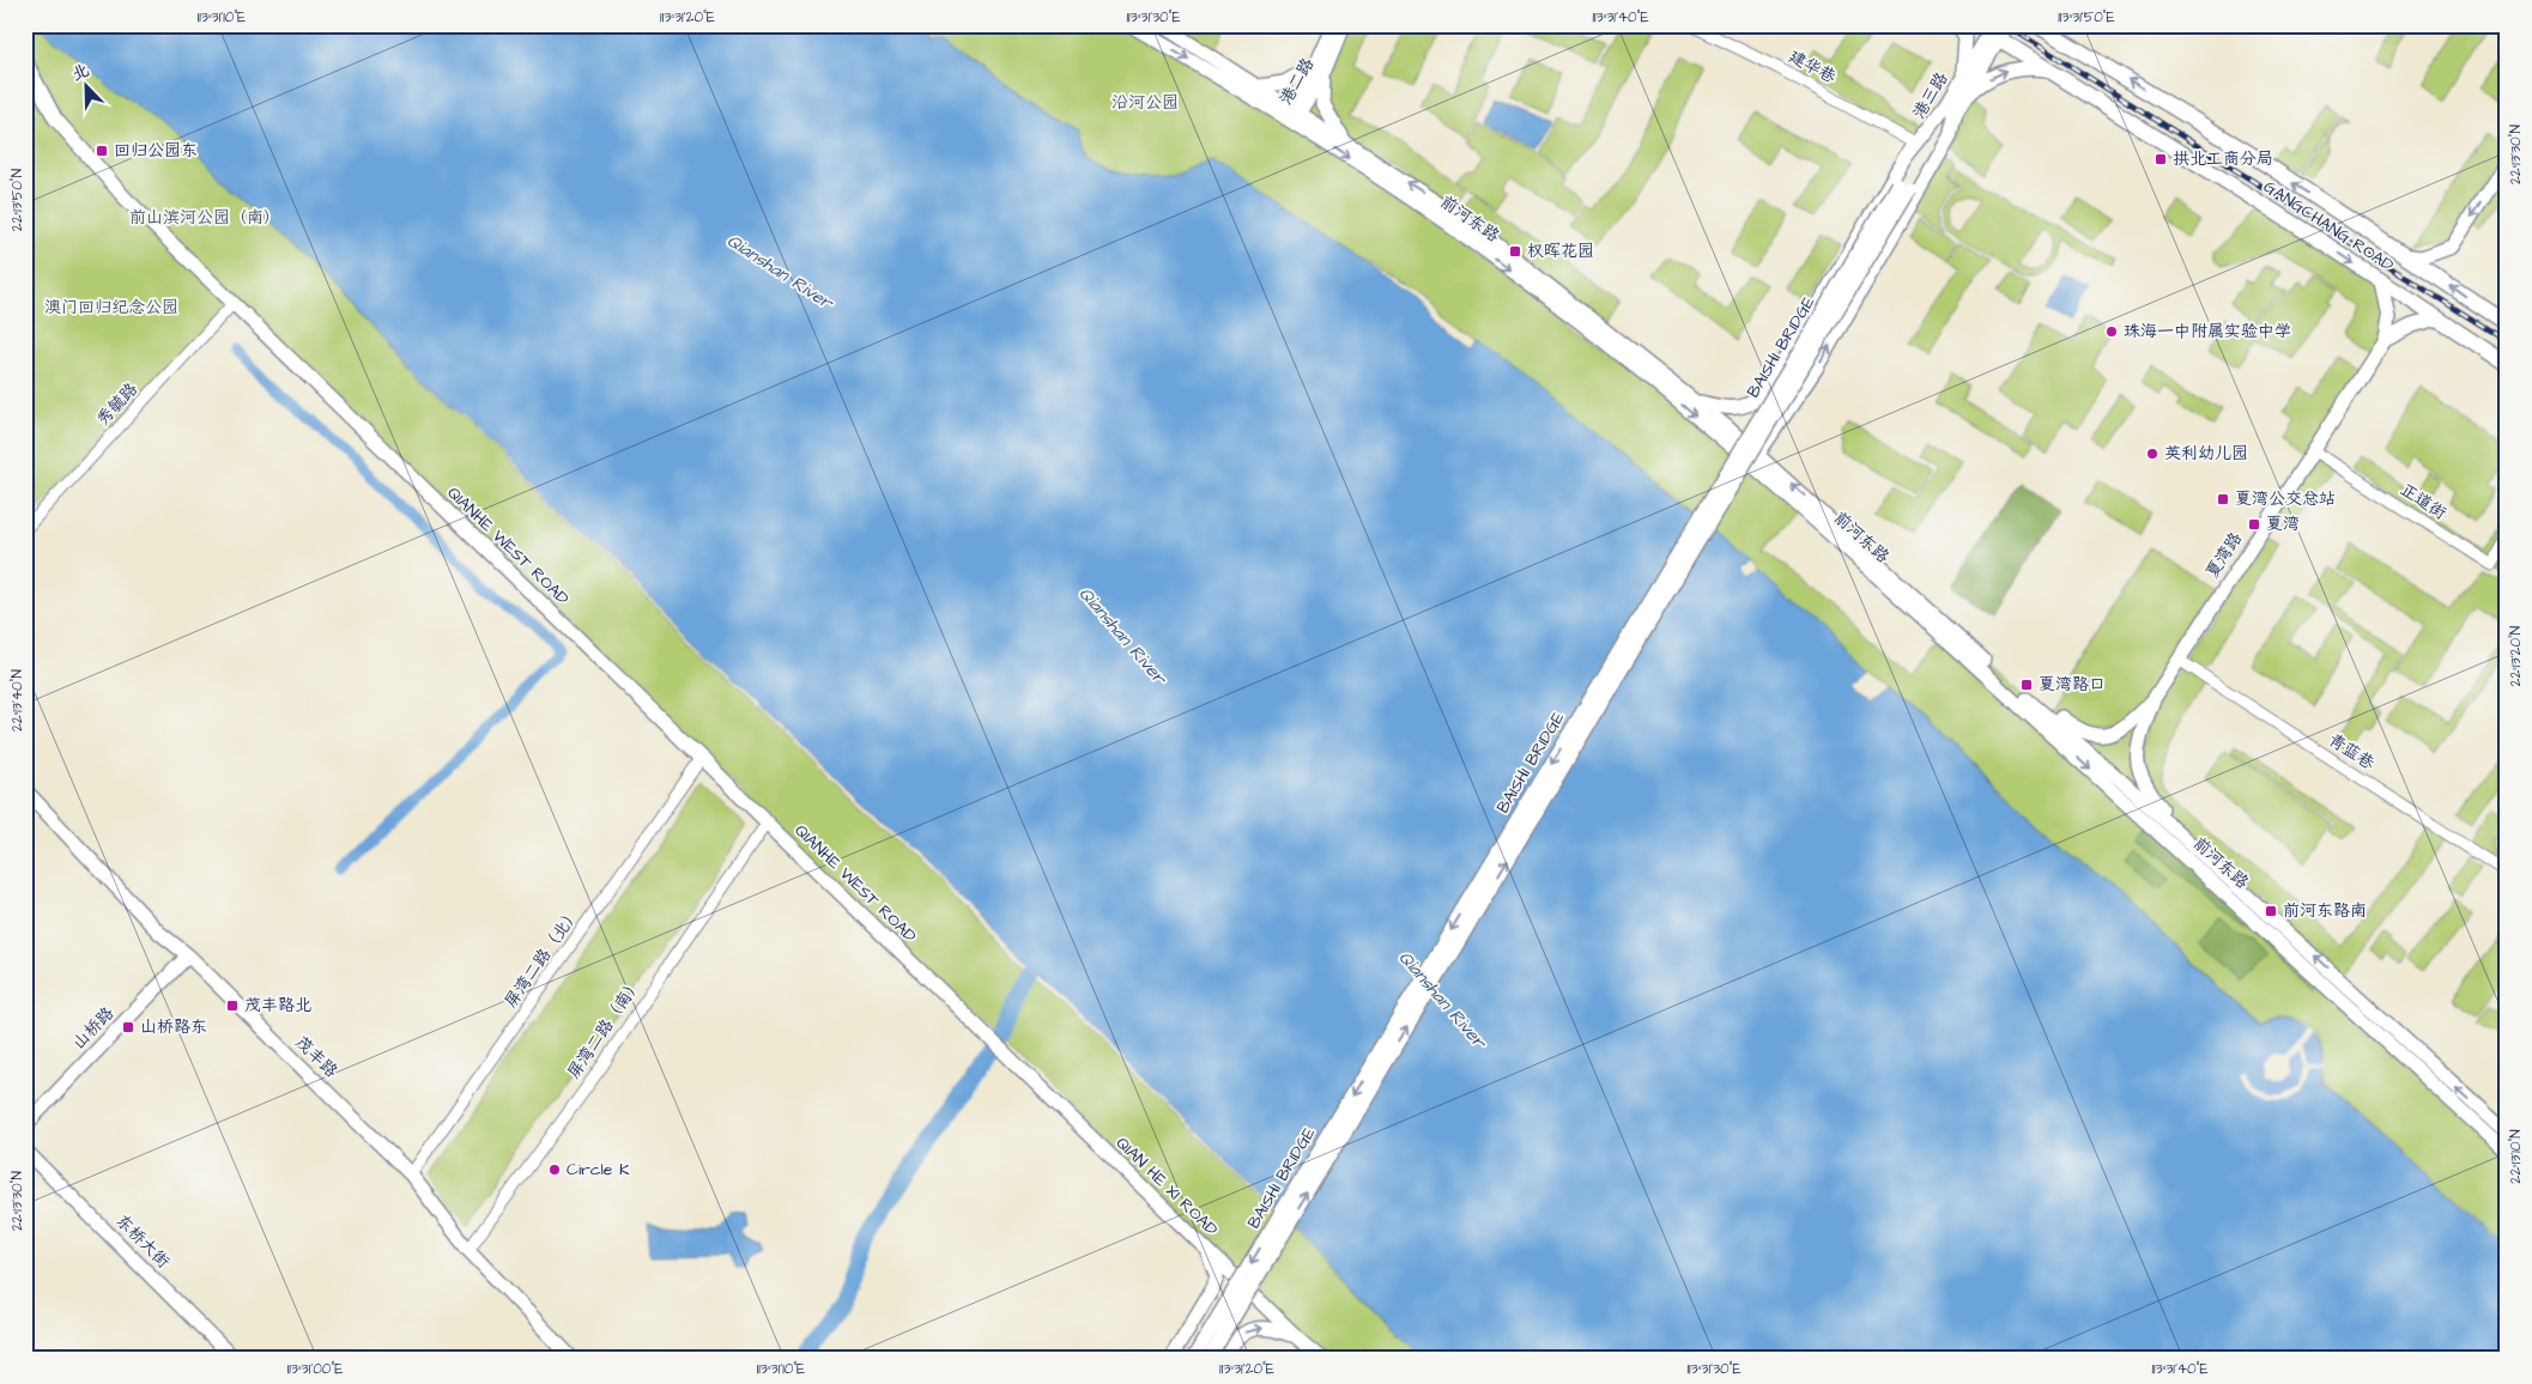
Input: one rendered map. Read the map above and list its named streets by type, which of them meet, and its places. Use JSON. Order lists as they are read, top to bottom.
{
  "streets": {
    "main road": [
      "港二路",
      "港三路",
      "前河东路",
      "GANGCHANG ROAD",
      "BAISHI BRIDGE",
      "QIANHE WEST ROAD",
      "夏湾路",
      "山桥路",
      "茂丰路",
      "QIAN HE XI ROAD",
      "东桥大街"
    ],
    "street": [
      "建华巷",
      "秀毓路",
      "正道街",
      "青蓝巷",
      "屏湾二路（北）",
      "屏湾二路（南）"
    ]
  },
  "crossings": [
    ["港二路", "前河东路"],
    ["港三路", "GANGCHANG ROAD"],
    ["秀毓路", "QIANHE WEST ROAD"],
    ["正道街", "夏湾路"],
    ["QIANHE WEST ROAD", "屏湾二路（北）"],
    ["QIANHE WEST ROAD", "屏湾二路（南）"],
    ["QIANHE WEST ROAD", "QIAN HE XI ROAD"],
    ["夏湾路", "青蓝巷"],
    ["屏湾二路（北）", "茂丰路"],
    ["山桥路", "茂丰路"],
    ["屏湾二路（南）", "茂丰路"]
  ],
  "water": ["Qianshan River"],
  "parks": ["沿河公园", "前山滨河公园（南）", "澳门回归纪念公园"],
  "places": {
    "transit": [
      "回归公园东",
      "拱北工商分局",
      "权晖花园",
      "夏湾公交总站",
      "夏湾",
      "夏湾路口",
      "前河东路南",
      "茂丰路北",
      "山桥路东"
    ],
    "other": ["珠海一中附属实验中学", "英利幼儿园", "Circle K"]
  },
  "north": "top left",
  "coordinates": [
    "113°31'10\"E",
    "113°31'20\"E",
    "113°31'30\"E",
    "113°31'40\"E",
    "113°31'50\"E",
    "22°13'30\"N",
    "22°13'50\"N",
    "22°13'20\"N",
    "22°13'40\"N",
    "22°13'10\"N",
    "113°31'00\"E"
  ]
}
